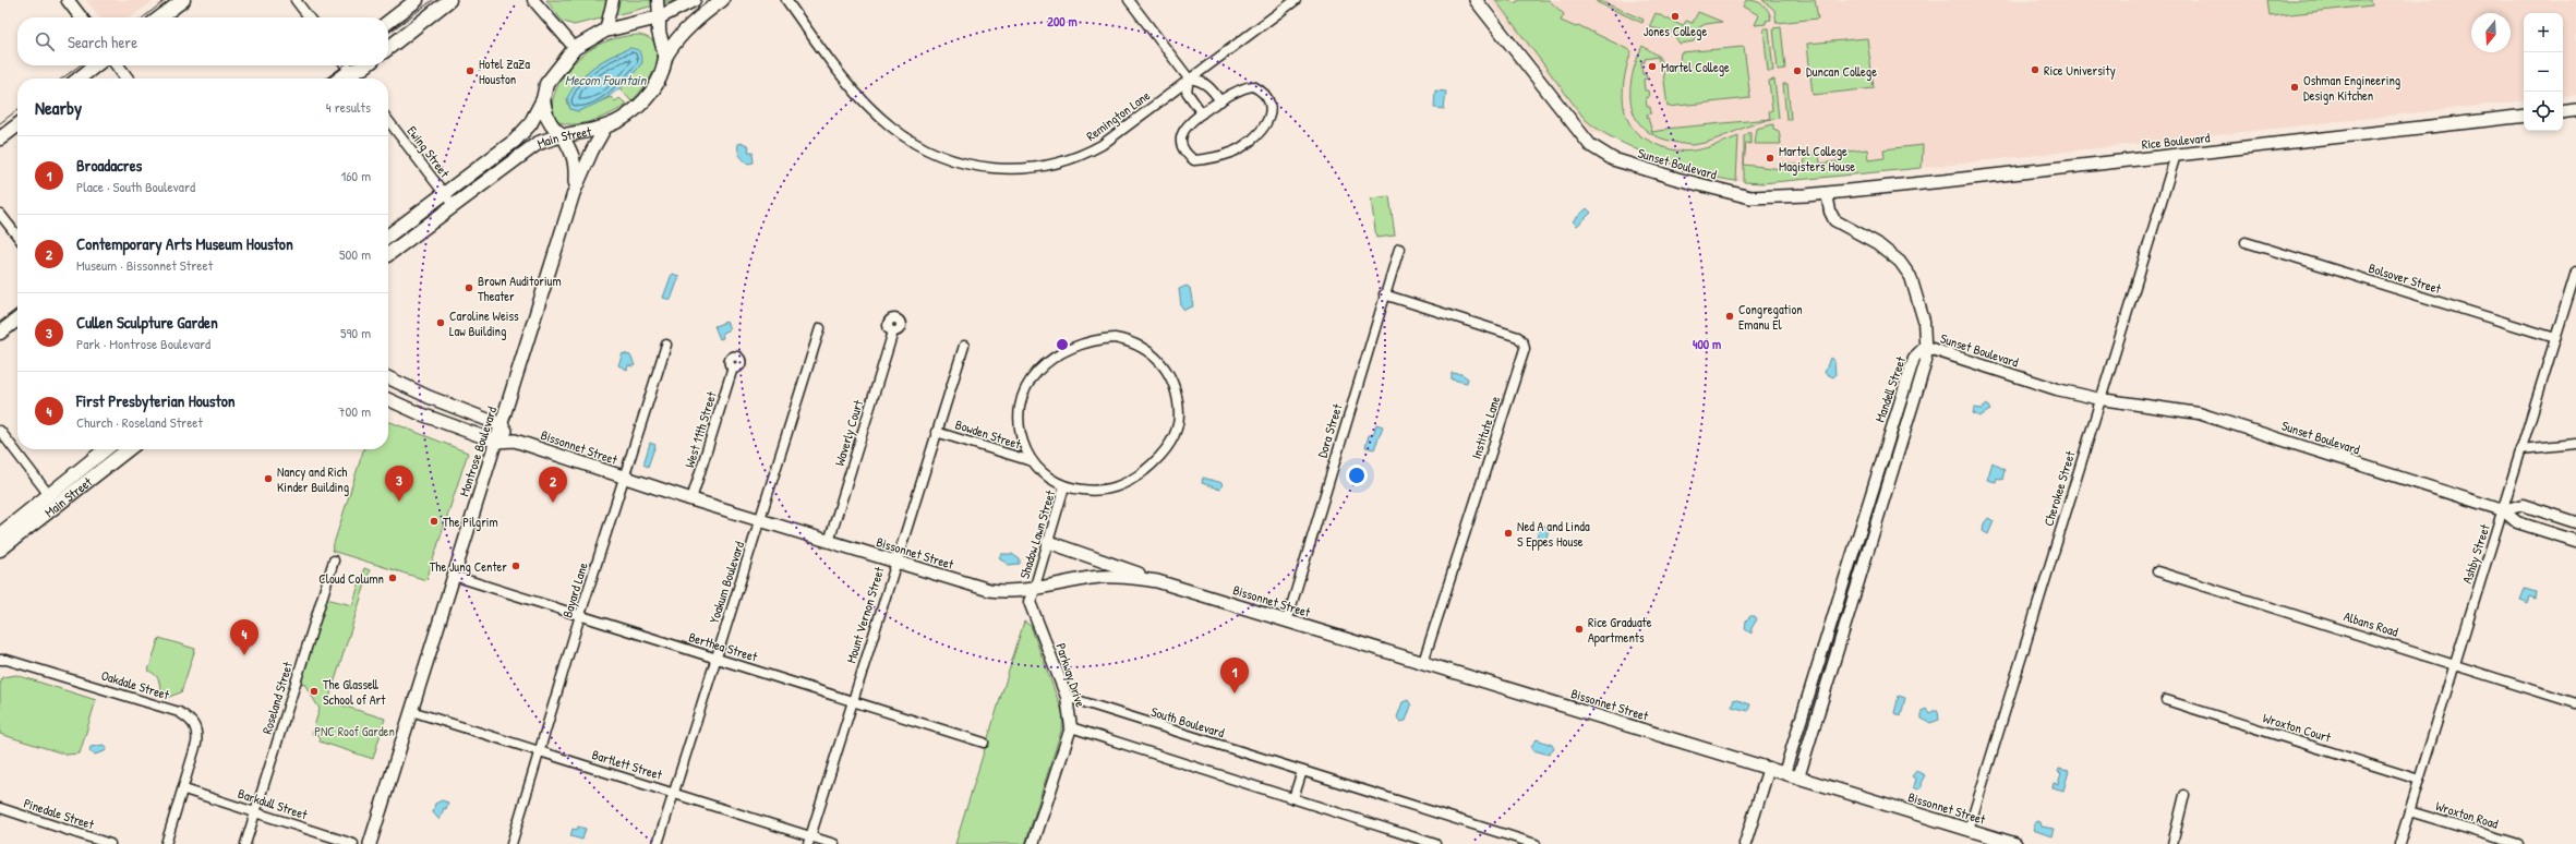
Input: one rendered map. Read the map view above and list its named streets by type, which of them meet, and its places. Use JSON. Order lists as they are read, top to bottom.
{
  "streets": {
    "main road": [
      "Main Street",
      "Rice Boulevard",
      "Sunset Boulevard",
      "Bissonnet Street",
      "Montrose Boulevard"
    ],
    "street": [
      "Remington Lane",
      "Ewing Street",
      "Bolsover Street",
      "Mandell Street",
      "Institute Lane",
      "West 11th Street",
      "Dora Street",
      "Waverly Court",
      "Bowden Street",
      "Cherokee Street",
      "Shadow Lawn Street",
      "Ashby Street",
      "Yoakum Boulevard",
      "Bayard Lane",
      "Mount Vernon Street",
      "Albans Road",
      "Berthea Street",
      "Parkway Drive",
      "Oakdale Street",
      "Roseland Street",
      "South Boulevard",
      "Wroxton Court",
      "Bartlett Street",
      "Barkdull Street",
      "Pinedale Street",
      "Wroxton Road"
    ]
  },
  "crossings": [
    ["Main Street", "Ewing Street"],
    ["Main Street", "Montrose Boulevard"],
    ["Rice Boulevard", "Sunset Boulevard"],
    ["Rice Boulevard", "Cherokee Street"],
    ["Sunset Boulevard", "Mandell Street"],
    ["Sunset Boulevard", "Cherokee Street"],
    ["Sunset Boulevard", "Ashby Street"],
    ["Bolsover Street", "Ashby Street"],
    ["Mandell Street", "Bissonnet Street"],
    ["Institute Lane", "Dora Street"],
    ["Institute Lane", "Bissonnet Street"],
    ["West 11th Street", "Bissonnet Street"],
    ["Dora Street", "Bissonnet Street"],
    ["Waverly Court", "Bissonnet Street"],
    ["Bowden Street", "Shadow Lawn Street"],
    ["Bowden Street", "Mount Vernon Street"],
    ["Bissonnet Street", "Montrose Boulevard"],
    ["Bissonnet Street", "Cherokee Street"],
    ["Bissonnet Street", "Shadow Lawn Street"],
    ["Bissonnet Street", "Yoakum Boulevard"],
    ["Bissonnet Street", "Bayard Lane"],
    ["Bissonnet Street", "Mount Vernon Street"],
    ["Bissonnet Street", "Parkway Drive"],
    ["Montrose Boulevard", "Berthea Street"],
    ["Montrose Boulevard", "Bartlett Street"],
    ["Shadow Lawn Street", "Parkway Drive"],
    ["Ashby Street", "Albans Road"],
    ["Ashby Street", "Wroxton Court"],
    ["Ashby Street", "Wroxton Road"],
    ["Yoakum Boulevard", "Berthea Street"],
    ["Yoakum Boulevard", "Bartlett Street"],
    ["Bayard Lane", "Berthea Street"],
    ["Bayard Lane", "Bartlett Street"],
    ["Mount Vernon Street", "Berthea Street"],
    ["Mount Vernon Street", "Bartlett Street"],
    ["Parkway Drive", "South Boulevard"],
    ["Oakdale Street", "Barkdull Street"],
    ["Roseland Street", "Barkdull Street"]
  ],
  "water": ["Mecom Fountain"],
  "parks": ["PNC Roof Garden"],
  "places": [
    "Jones College",
    "Martel College",
    "Rice University",
    "Hotel ZaZa Houston",
    "Duncan College",
    "Oshman Engineering Design Kitchen",
    "Martel College Magisters House",
    "Brown Auditorium Theater",
    "Congregation Emanu El",
    "Caroline Weiss Law Building",
    "Nancy and Rich Kinder Building",
    "The Pilgrim",
    "Ned A and Linda S Eppes House",
    "The Jung Center",
    "Cloud Column",
    "Rice Graduate Apartments",
    "The Glassell School of Art"
  ],
  "north": "bottom",
  "page": {
    "map_buttons": ["+", "−"],
    "search": "Search here",
    "heading": ["Nearby", "4 results"],
    "list": [
      {
        "mark": "1",
        "name": "Broadacres",
        "note": "Place · South Boulevard",
        "value": "160 m"
      },
      {
        "mark": "2",
        "name": "Contemporary Arts Museum Houston",
        "note": "Museum · Bissonnet Street",
        "value": "500 m"
      },
      {
        "mark": "3",
        "name": "Cullen Sculpture Garden",
        "note": "Park · Montrose Boulevard",
        "value": "590 m"
      },
      {
        "mark": "4",
        "name": "First Presbyterian Houston",
        "note": "Church · Roseland Street",
        "value": "700 m"
      }
    ],
    "pins": [
      "3",
      "2",
      "4",
      "1"
    ]
  },
  "rings": ["200 m", "400 m"]
}
